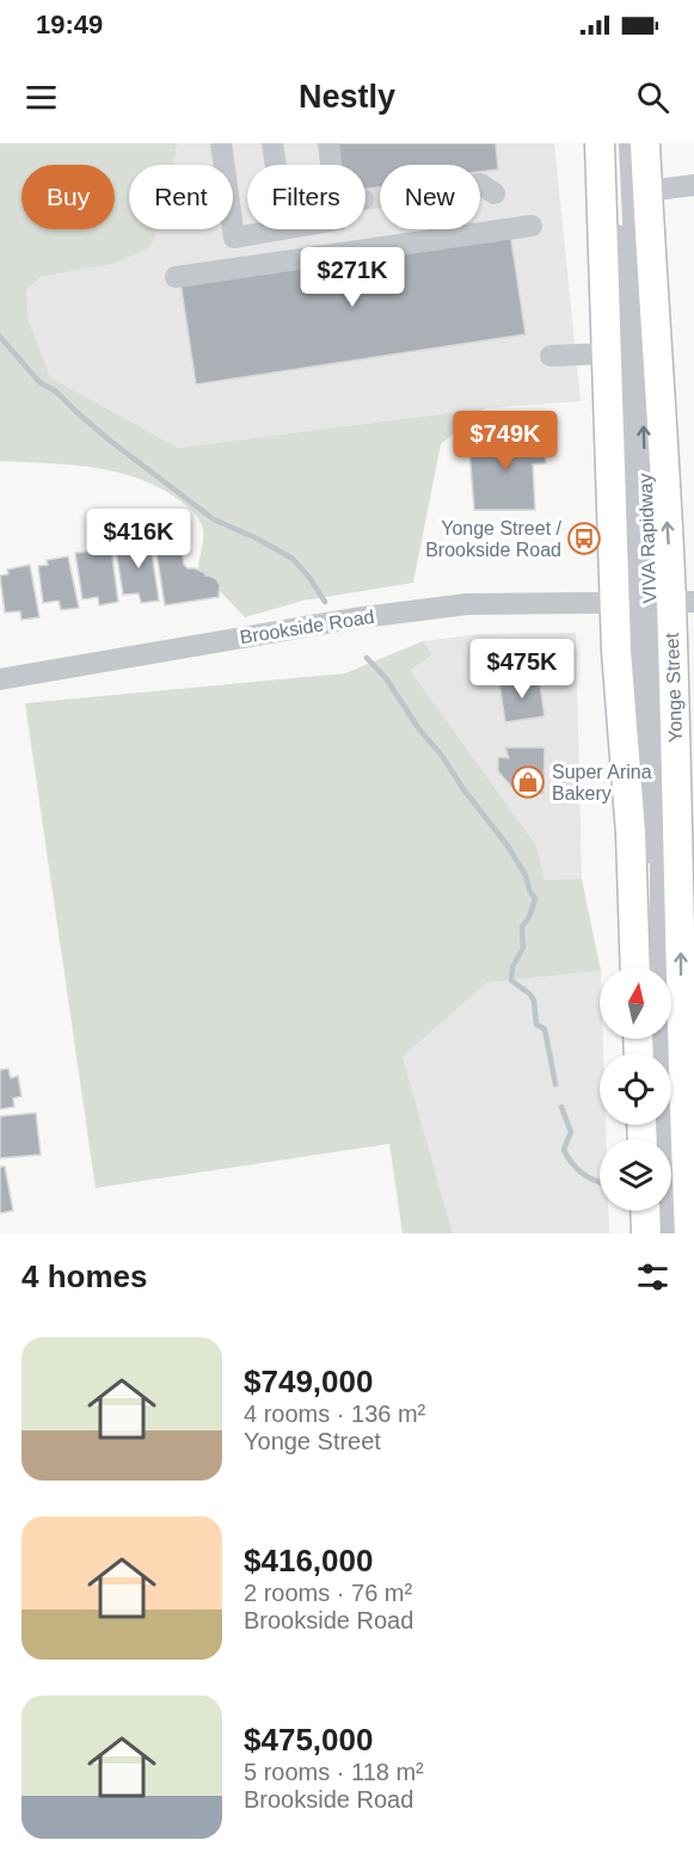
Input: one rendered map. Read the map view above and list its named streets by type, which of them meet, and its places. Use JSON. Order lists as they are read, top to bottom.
{
  "streets": {
    "main road": ["Yonge Street"],
    "street": ["VIVA Rapidway", "Brookside Road"]
  },
  "crossings": [
    ["VIVA Rapidway", "Brookside Road"],
    ["VIVA Rapidway", "Yonge Street"],
    ["Brookside Road", "Yonge Street"]
  ],
  "places": {
    "bus stop": ["Yonge Street / Brookside Road"],
    "shop": ["Super Arina Bakery"]
  },
  "north": "top",
  "page": {
    "status": "19:49",
    "header": "Nestly",
    "chip": [
      "Buy",
      "Rent",
      "Filters",
      "New"
    ],
    "price": [
      "$271K",
      "$749K",
      "$416K",
      "$475K"
    ],
    "heading": "4 homes",
    "list": [
      {
        "name": "$749,000",
        "note": "4 rooms · 136 m² · Yonge Street"
      },
      {
        "name": "$416,000",
        "note": "2 rooms · 76 m² · Brookside Road"
      },
      {
        "name": "$475,000",
        "note": "5 rooms · 118 m² · Brookside Road"
      }
    ]
  }
}
